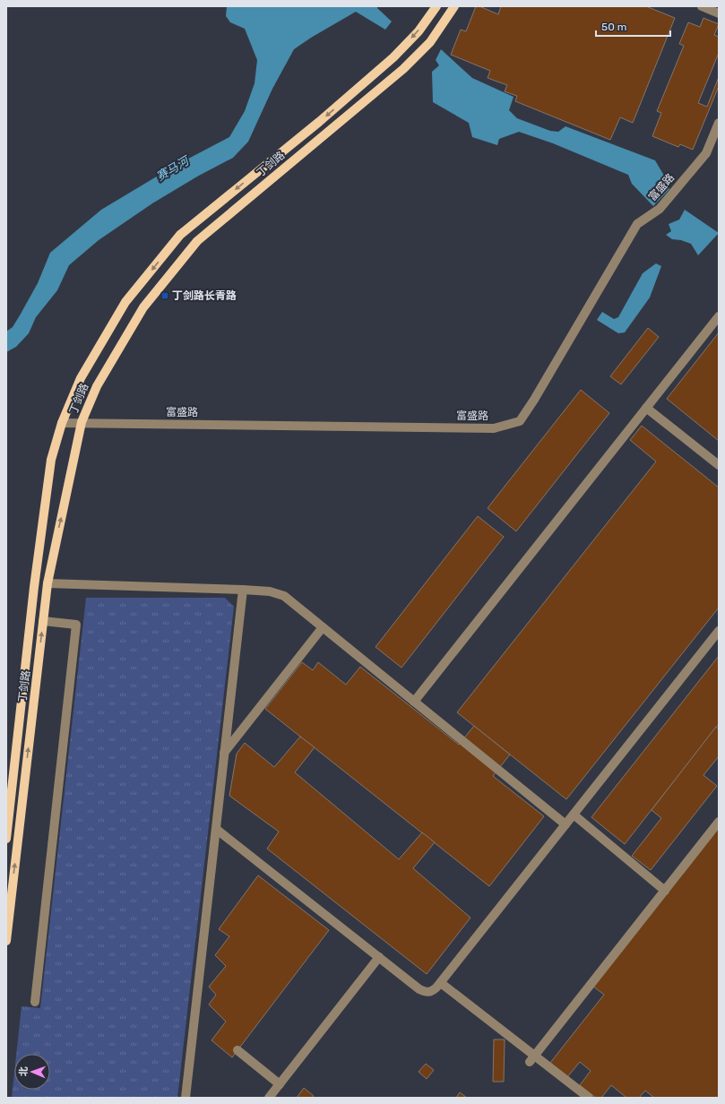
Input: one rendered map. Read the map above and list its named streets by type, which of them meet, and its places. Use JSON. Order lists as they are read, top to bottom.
{
  "streets": {
    "main road": ["丁剑路"],
    "street": ["富盛路"]
  },
  "crossings": [
    ["丁剑路", "富盛路"]
  ],
  "water": ["赛马河"],
  "places": {
    "transit": ["丁剑路长青路"]
  },
  "scale_bar": "50 m",
  "north": "left"
}
